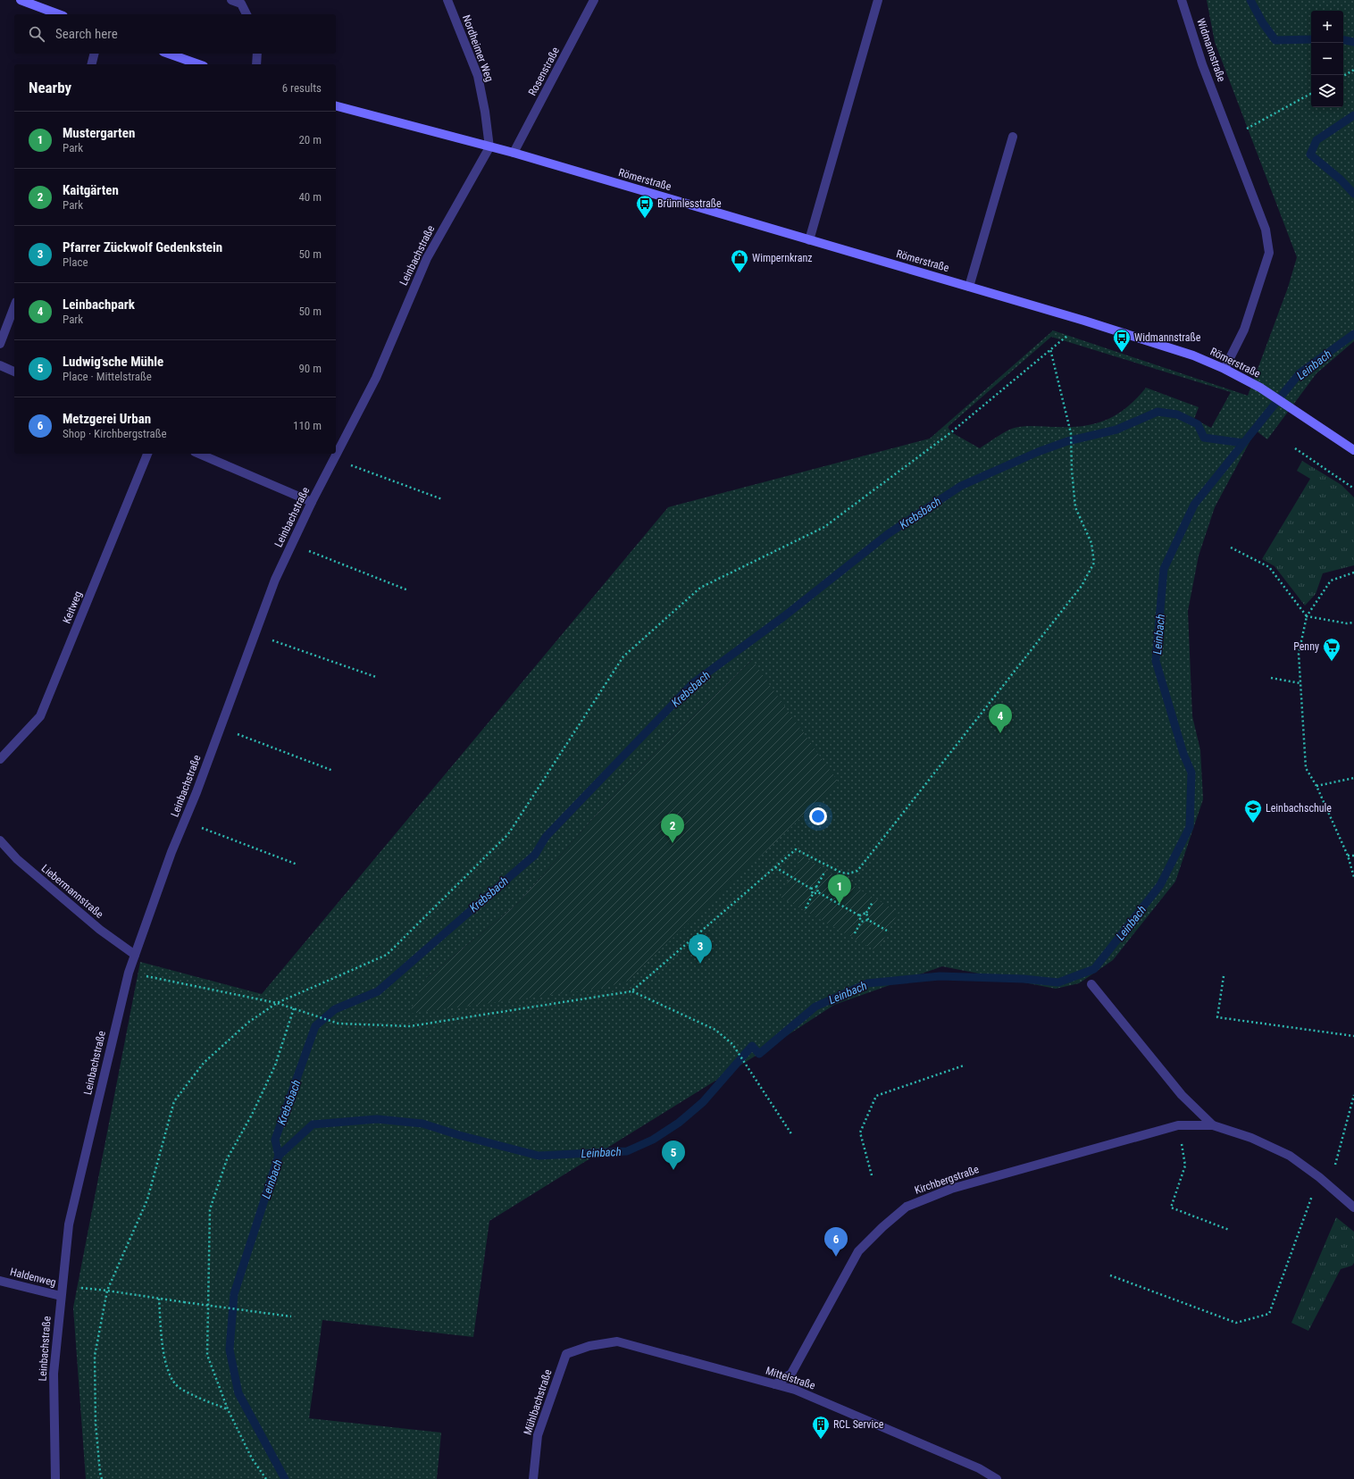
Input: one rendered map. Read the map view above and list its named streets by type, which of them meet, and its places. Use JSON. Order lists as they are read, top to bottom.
{
  "streets": {
    "main road": ["Römerstraße"],
    "street": [
      "Nordheimer Weg",
      "Widmannstraße",
      "Rosenstraße",
      "Leinbachstraße",
      "Keitweg",
      "Liebermannstraße",
      "Kirchbergstraße",
      "Haldenweg",
      "Mittelstraße",
      "Mühlbachstraße"
    ]
  },
  "crossings": [
    ["Nordheimer Weg", "Römerstraße"],
    ["Nordheimer Weg", "Leinbachstraße"],
    ["Widmannstraße", "Römerstraße"],
    ["Rosenstraße", "Römerstraße"],
    ["Römerstraße", "Leinbachstraße"],
    ["Leinbachstraße", "Liebermannstraße"],
    ["Leinbachstraße", "Haldenweg"],
    ["Kirchbergstraße", "Mittelstraße"],
    ["Mittelstraße", "Mühlbachstraße"]
  ],
  "water": ["Leinbach", "Krebsbach"],
  "places": {
    "bus stop": ["Brünnlesstraße", "Widmannstraße"],
    "shop": ["Wimpernkranz"],
    "supermarket": ["Penny"],
    "school or university": ["Leinbachschule"],
    "building": ["RCL Service"]
  },
  "page": {
    "map_buttons": ["+", "−"],
    "search": "Search here",
    "heading": ["Nearby", "6 results"],
    "list": [
      {
        "mark": "1",
        "name": "Mustergarten",
        "note": "Park",
        "value": "20 m"
      },
      {
        "mark": "2",
        "name": "Kaitgärten",
        "note": "Park",
        "value": "40 m"
      },
      {
        "mark": "3",
        "name": "Pfarrer Zückwolf Gedenkstein",
        "note": "Place",
        "value": "50 m"
      },
      {
        "mark": "4",
        "name": "Leinbachpark",
        "note": "Park",
        "value": "50 m"
      },
      {
        "mark": "5",
        "name": "Ludwig’sche Mühle",
        "note": "Place · Mittelstraße",
        "value": "90 m"
      },
      {
        "mark": "6",
        "name": "Metzgerei Urban",
        "note": "Shop · Kirchbergstraße",
        "value": "110 m"
      }
    ],
    "pins": [
      "4",
      "2",
      "1",
      "3",
      "5",
      "6"
    ]
  }
}
